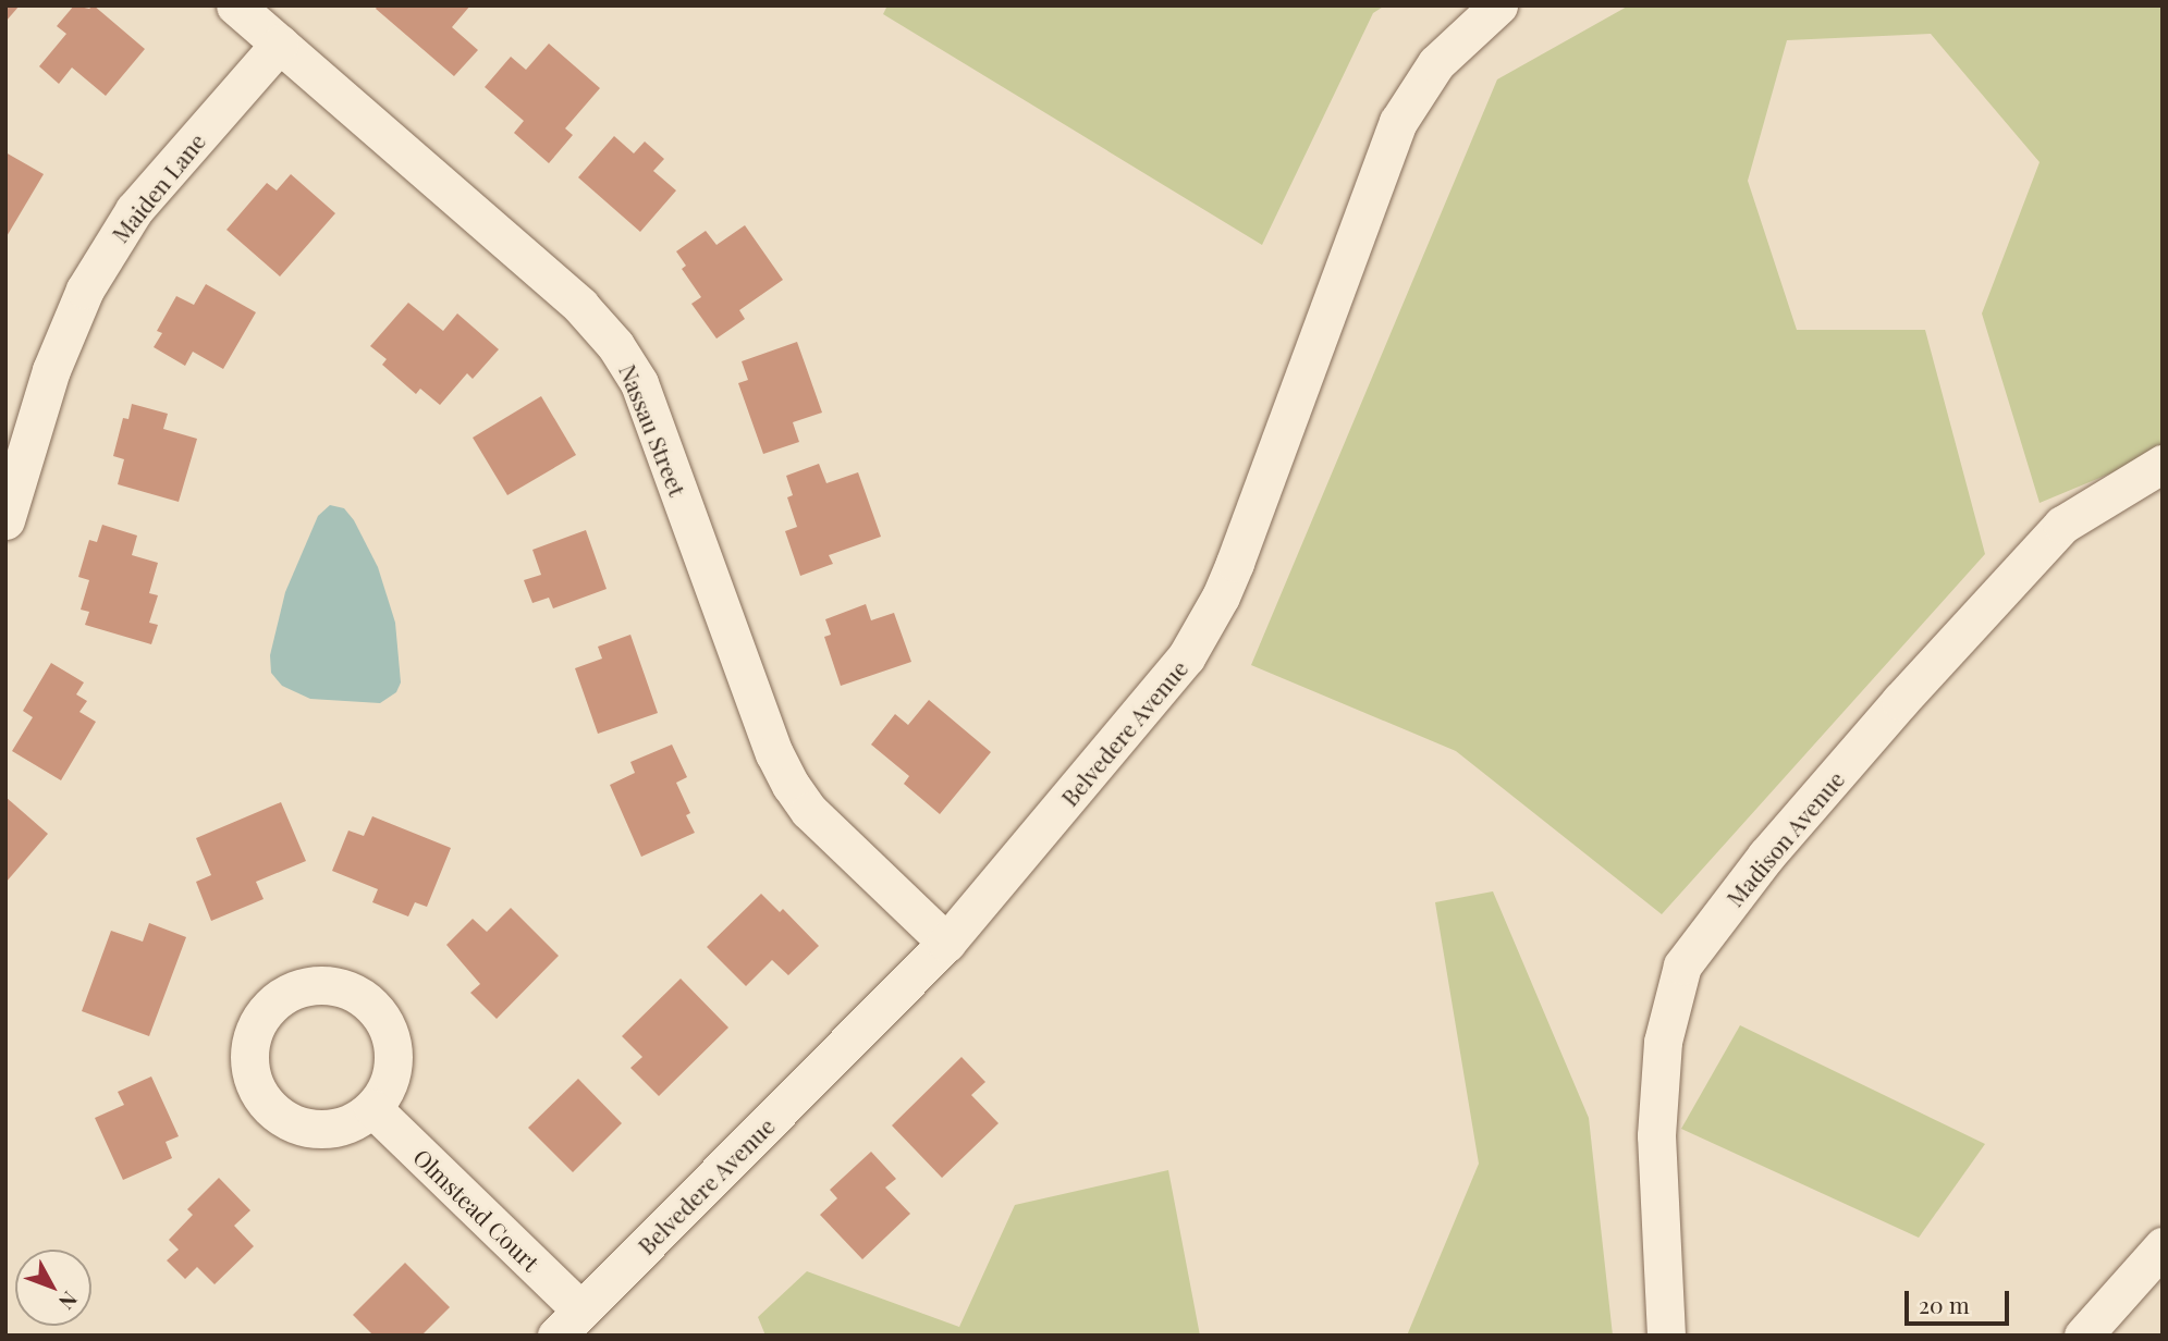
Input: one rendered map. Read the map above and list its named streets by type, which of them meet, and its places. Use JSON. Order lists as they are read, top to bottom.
{
  "streets": {
    "street": [
      "Maiden Lane",
      "Nassau Street",
      "Belvedere Avenue",
      "Madison Avenue",
      "Olmstead Court"
    ]
  },
  "crossings": [
    ["Maiden Lane", "Nassau Street"],
    ["Nassau Street", "Belvedere Avenue"],
    ["Belvedere Avenue", "Olmstead Court"]
  ],
  "scale_bar": "20 m",
  "north": "bottom right"
}
